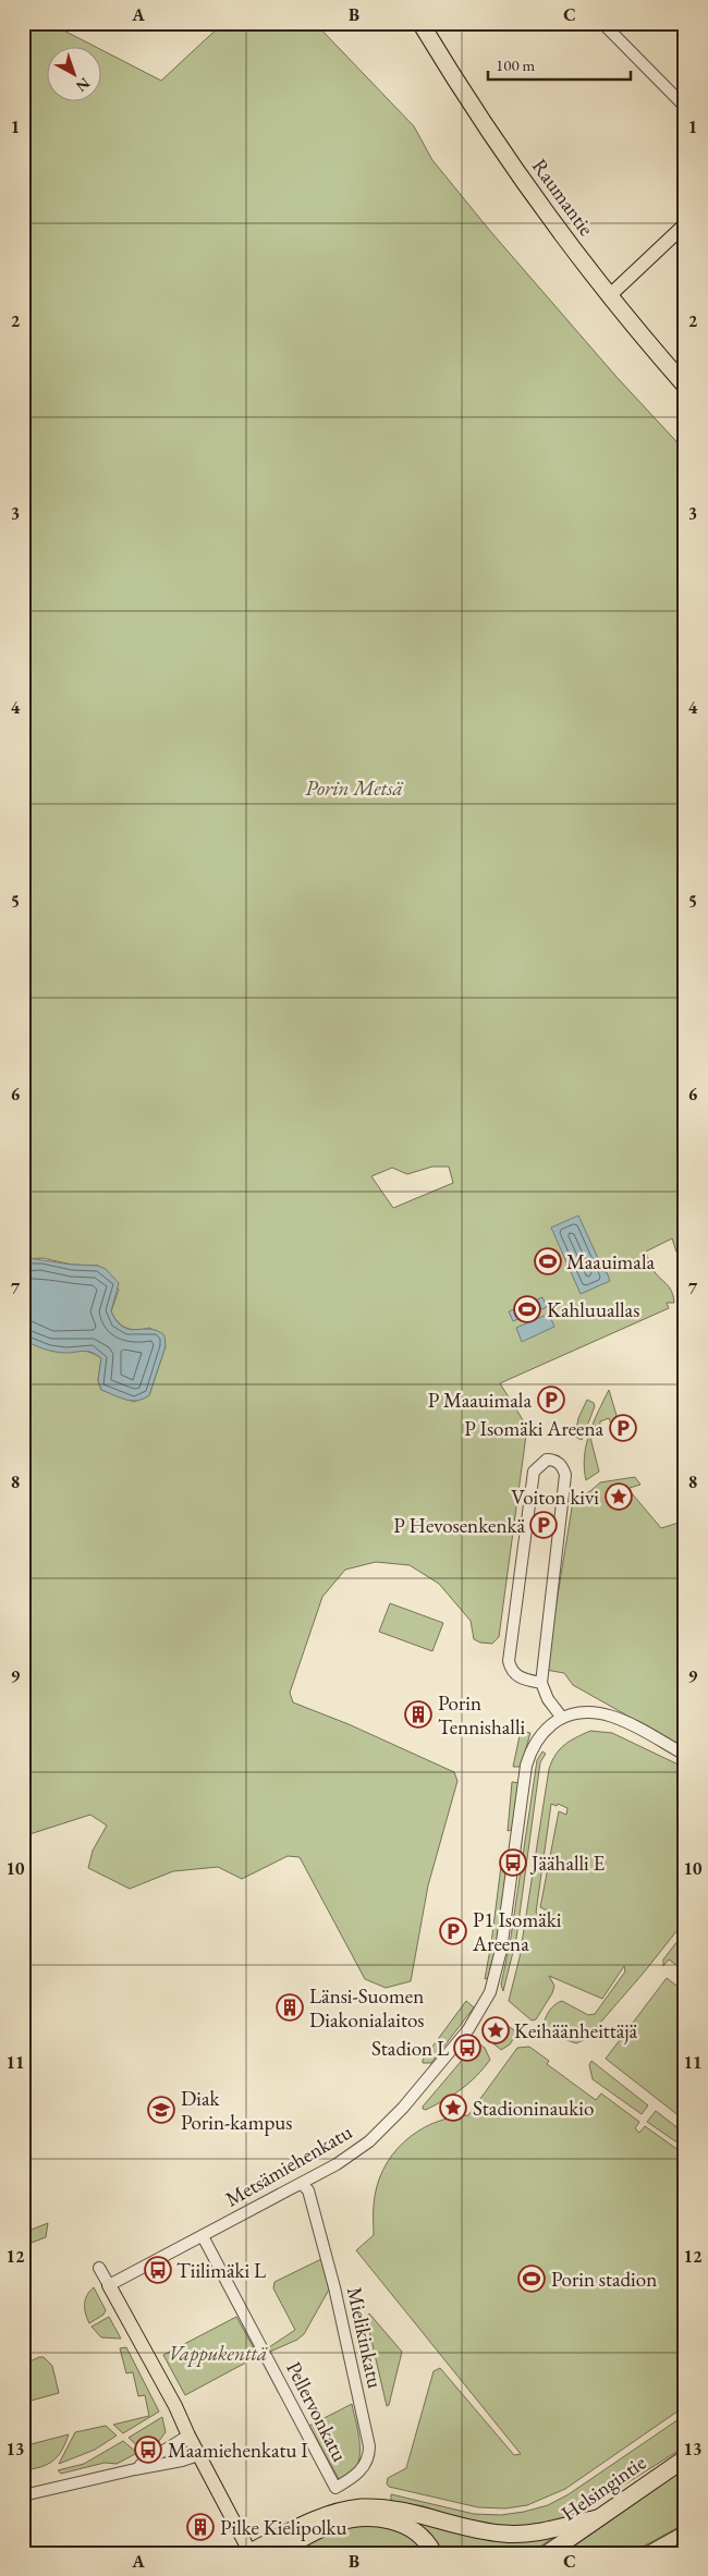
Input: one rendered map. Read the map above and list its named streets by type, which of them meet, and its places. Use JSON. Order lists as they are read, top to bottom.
{
  "streets": {
    "highway": ["Raumantie", "Helsingintie"],
    "street": ["Metsämiehenkatu", "Mielikinkatu", "Pellervonkatu"]
  },
  "crossings": [
    ["Metsämiehenkatu", "Mielikinkatu"],
    ["Metsämiehenkatu", "Pellervonkatu"],
    ["Mielikinkatu", "Pellervonkatu"]
  ],
  "parks": ["Porin Metsä", "Vappukenttä"],
  "places": {
    "sports": ["Maauimala", "Kahluuallas", "Porin stadion"],
    "parking": [
      "P Maauimala",
      "P Isomäki Areena",
      "P Hevosenkenkä",
      "P1 Isomäki Areena"
    ],
    "place": ["Voiton kivi", "Keihäänheittäjä", "Stadioninaukio"],
    "building": ["Porin Tennishalli", "Länsi-Suomen Diakonialaitos", "Pilke Kielipolku"],
    "bus stop": [
      "Jäähalli E",
      "Stadion L",
      "Tiilimäki L",
      "Maamiehenkatu I"
    ],
    "school or university": ["Diak Porin-kampus"]
  },
  "scale_bar": "100 m",
  "north": "bottom right",
  "grid": {
    "columns": ["A", "B", "C"],
    "rows": [
      "1",
      "2",
      "3",
      "4",
      "5",
      "6",
      "7",
      "8",
      "9",
      "10",
      "11",
      "12",
      "13"
    ]
  }
}
